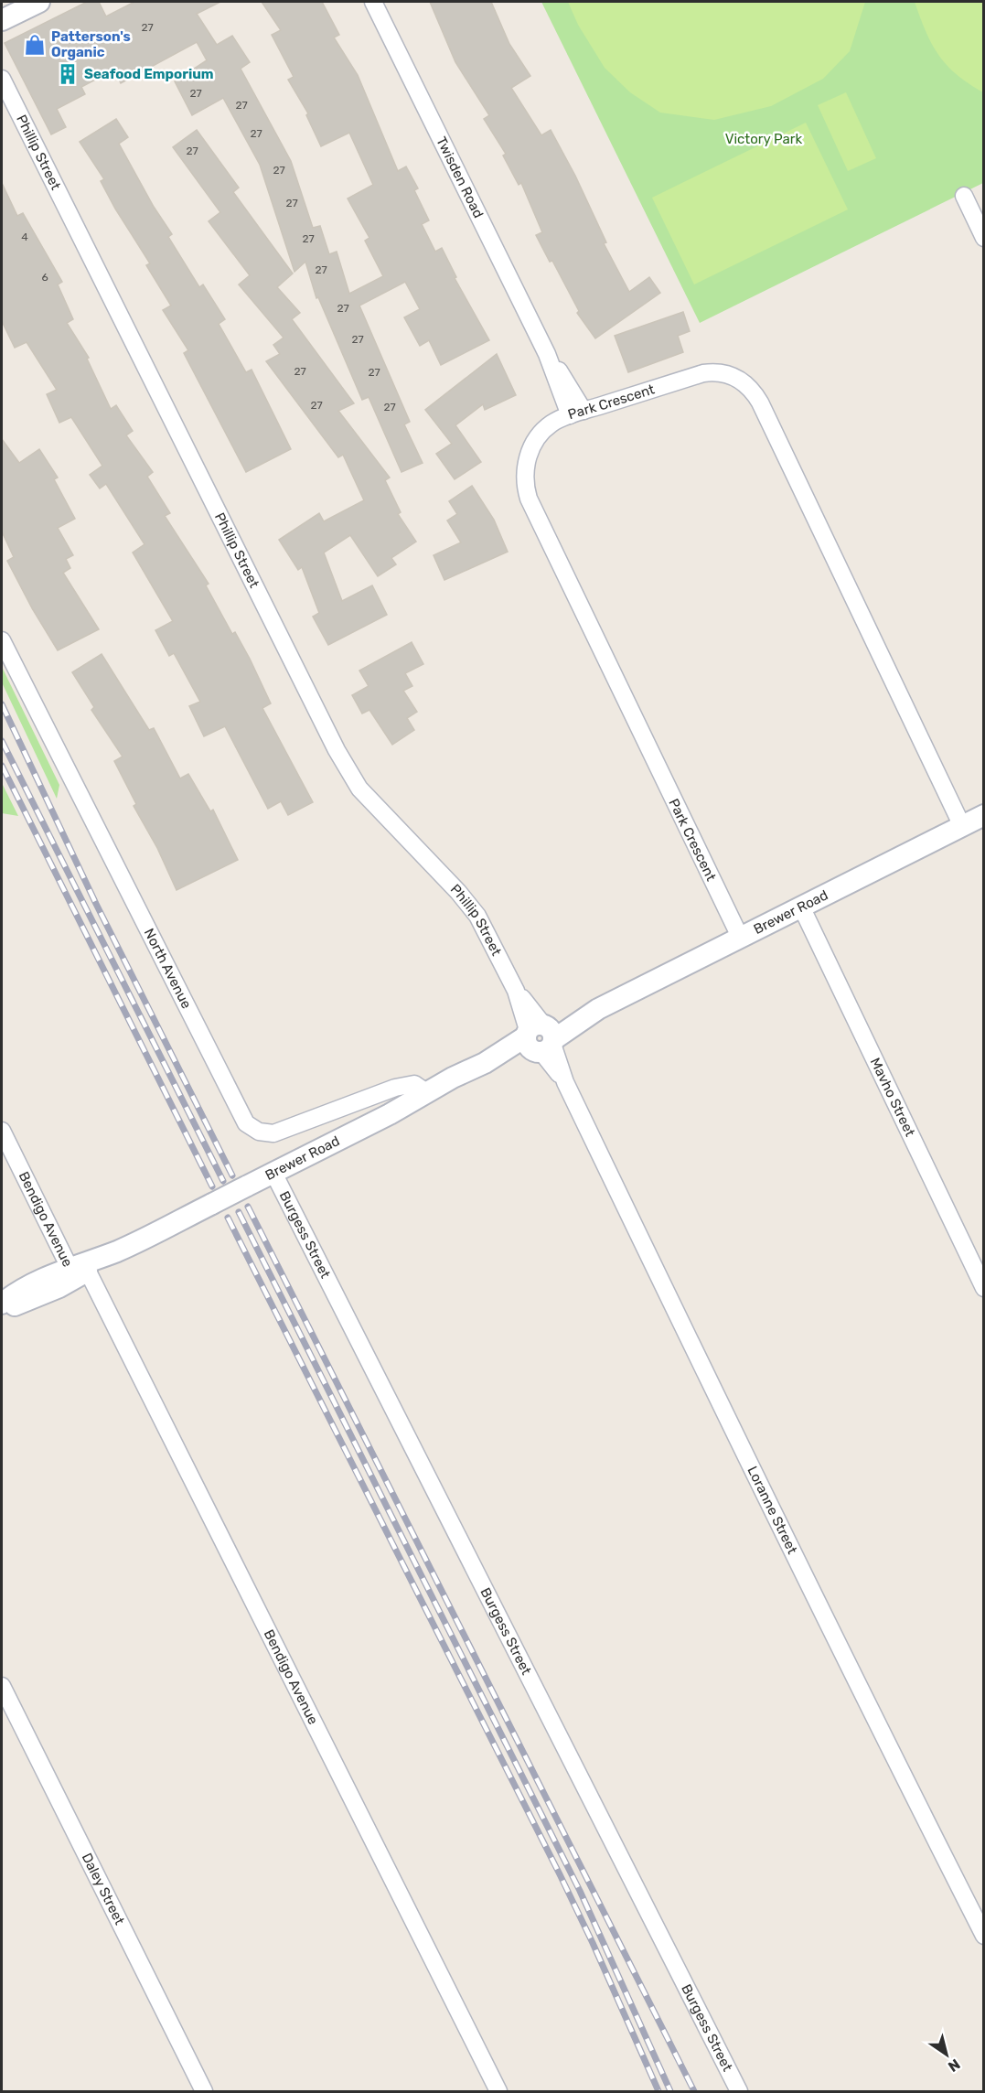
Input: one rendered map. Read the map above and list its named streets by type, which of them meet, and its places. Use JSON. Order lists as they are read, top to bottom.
{
  "streets": {
    "street": [
      "Phillip Street",
      "Twisden Road",
      "Park Crescent",
      "Brewer Road",
      "North Avenue",
      "Mavho Street",
      "Bendigo Avenue",
      "Burgess Street",
      "Loranne Street",
      "Daley Street"
    ]
  },
  "crossings": [
    ["Phillip Street", "Brewer Road"],
    ["Phillip Street", "Loranne Street"],
    ["Twisden Road", "Park Crescent"],
    ["Park Crescent", "Brewer Road"],
    ["Brewer Road", "North Avenue"],
    ["Brewer Road", "Mavho Street"],
    ["Brewer Road", "Bendigo Avenue"],
    ["Brewer Road", "Burgess Street"],
    ["Brewer Road", "Loranne Street"]
  ],
  "parks": ["Victory Park"],
  "places": {
    "shop": ["Patterson's Organic"],
    "building": ["Seafood Emporium"]
  },
  "house_numbers": [
    "27",
    "27",
    "27",
    "27",
    "27",
    "27",
    "27",
    "4",
    "27",
    "27",
    "6",
    "27",
    "27",
    "27",
    "27",
    "27",
    "27"
  ],
  "north": "bottom right"
}
